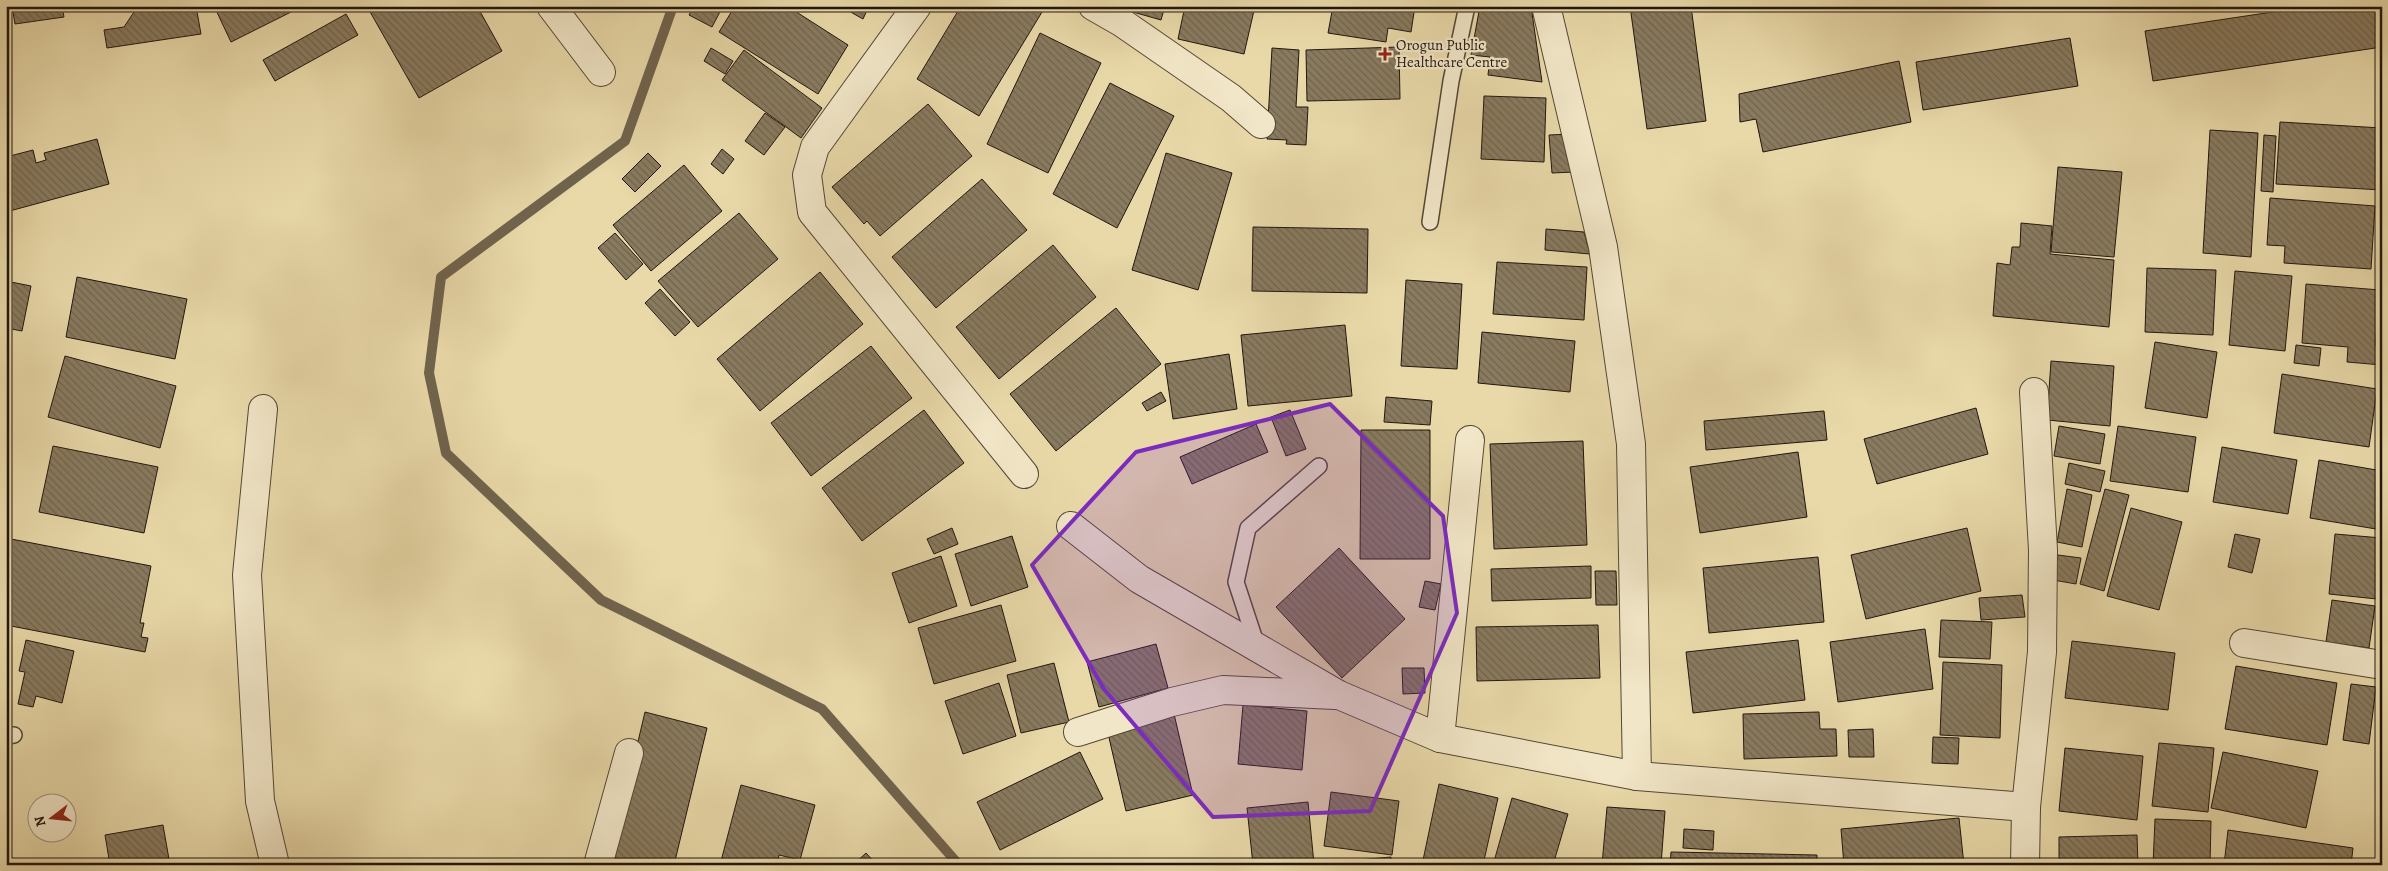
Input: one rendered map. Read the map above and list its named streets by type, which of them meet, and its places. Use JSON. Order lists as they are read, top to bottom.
{
  "places": {
    "health": ["Orogun Public Healthcare Centre"]
  },
  "north": "left"
}
